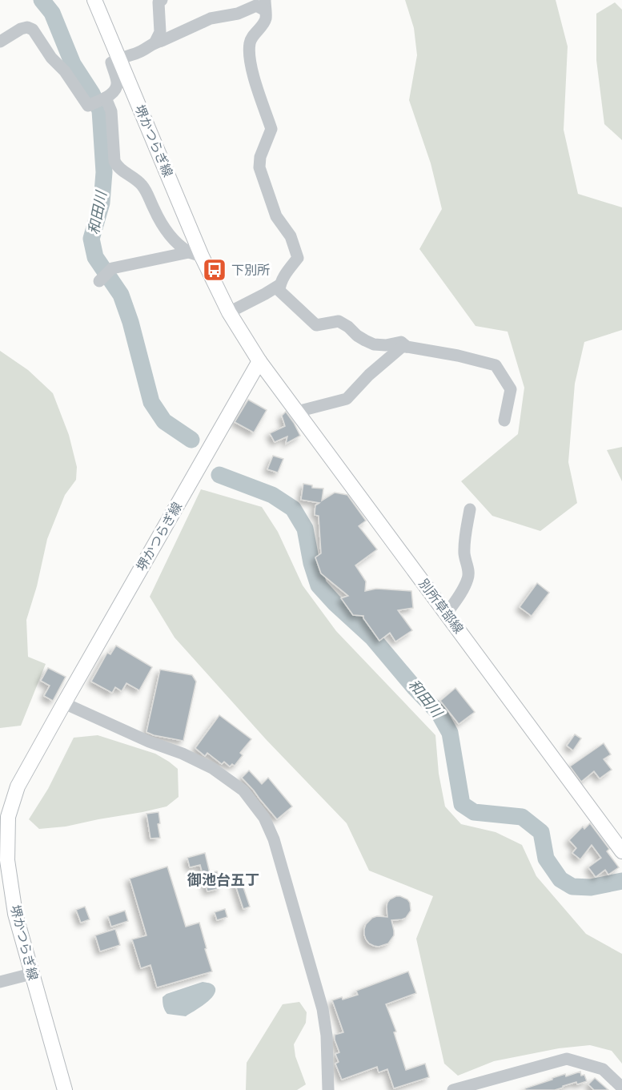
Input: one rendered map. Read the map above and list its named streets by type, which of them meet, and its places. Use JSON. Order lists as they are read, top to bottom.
{
  "streets": {
    "main road": ["堺かつらぎ線", "別所草部線"]
  },
  "crossings": [
    ["堺かつらぎ線", "別所草部線"]
  ],
  "districts": ["御池台五丁"],
  "water": ["和田川"],
  "places": {
    "bus stop": ["下別所"]
  }
}
